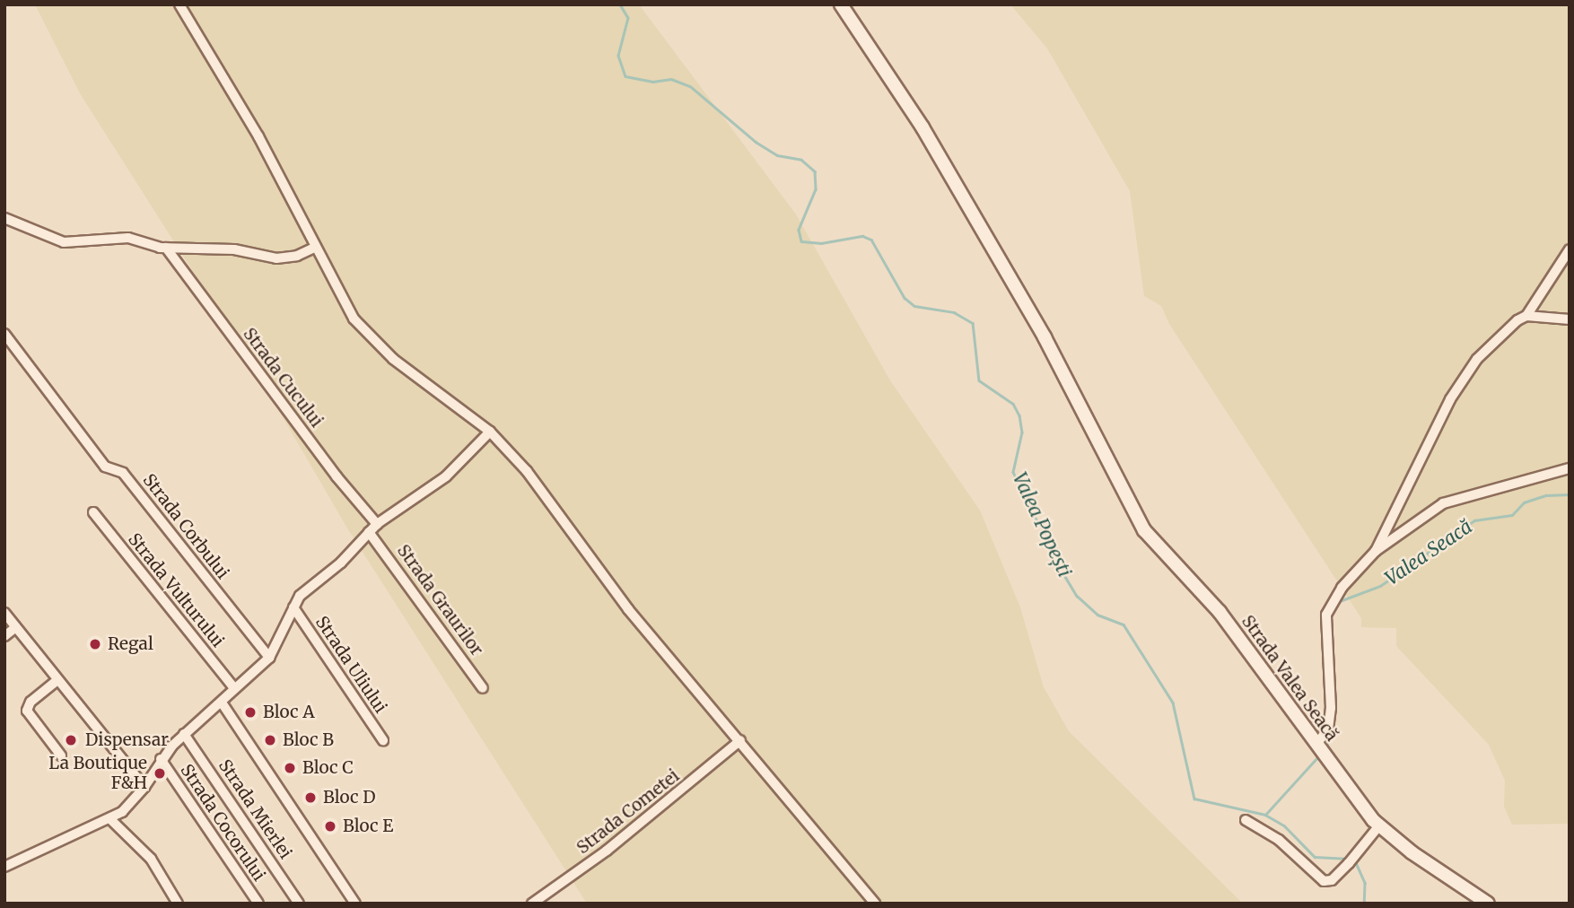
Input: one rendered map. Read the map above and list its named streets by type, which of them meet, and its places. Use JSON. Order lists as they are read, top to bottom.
{
  "streets": {
    "main road": ["Strada Valea Seacă"],
    "street": [
      "Strada Cucului",
      "Strada Corbului",
      "Strada Vulturului",
      "Strada Graurilor",
      "Strada Uliului",
      "Strada Mierlei",
      "Strada Cometei",
      "Strada Cocorului"
    ]
  },
  "water": ["Valea Popești", "Valea Seacă"],
  "places": [
    "Regal",
    "Bloc A",
    "Dispensar",
    "Bloc B",
    "Bloc C",
    "La Boutique F&H",
    "Bloc D",
    "Bloc E"
  ]
}
